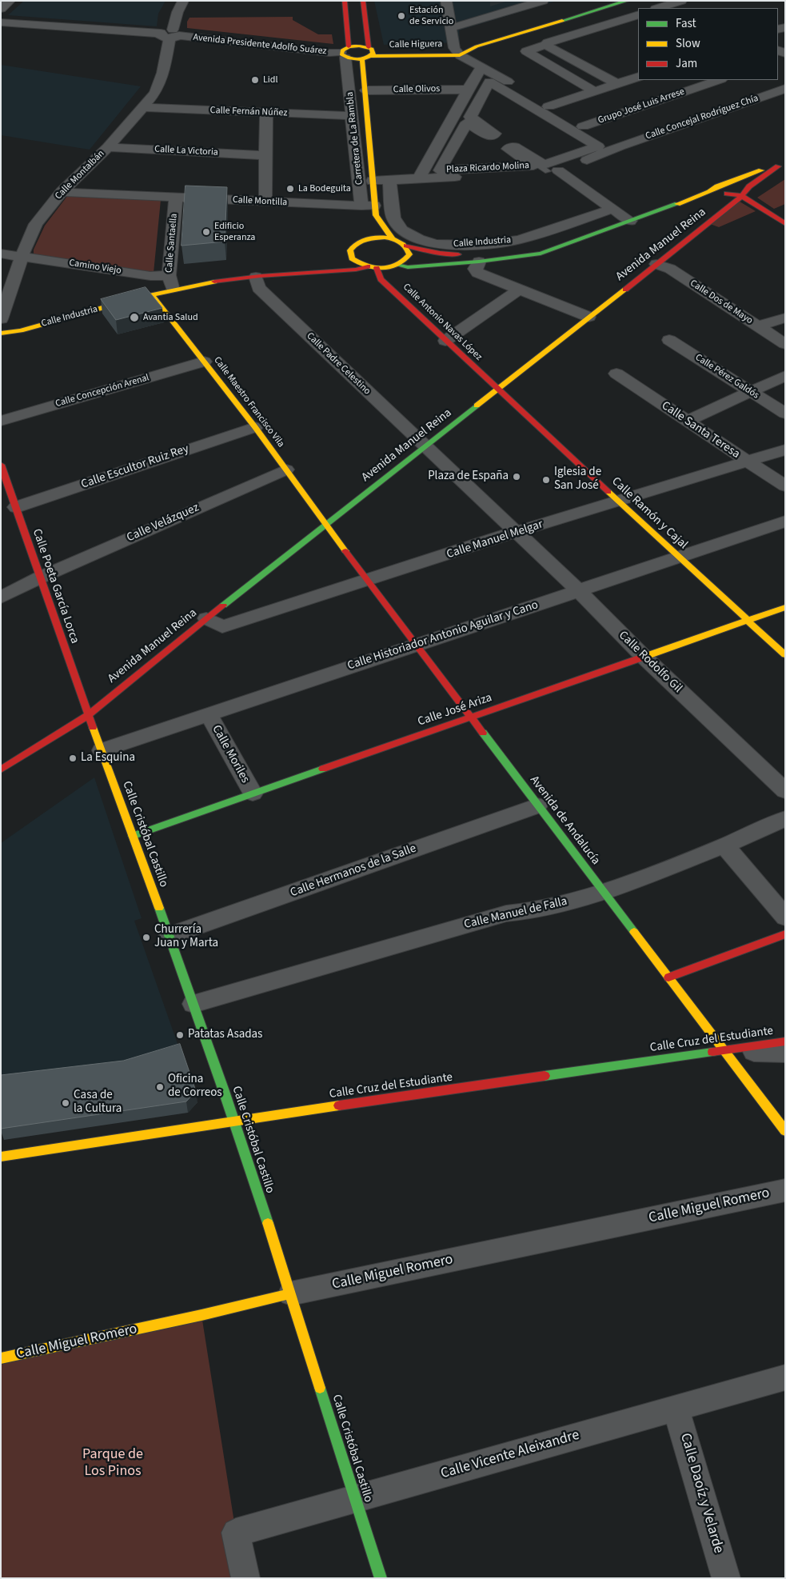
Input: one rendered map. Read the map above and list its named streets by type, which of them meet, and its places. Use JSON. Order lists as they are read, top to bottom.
{
  "streets": {
    "street": [
      "Avenida Presidente Adolfo Suárez",
      "Calle Higuera",
      "Calle Olivos",
      "Grupo José Luis Arrese",
      "Calle Fernán Núñez",
      "Calle Concejal Rodríguez Chía",
      "Carretera de La Rambla",
      "Calle La Victoria",
      "Plaza Ricardo Molina",
      "Calle Montalbán",
      "Calle Montilla",
      "Calle Industria",
      "Calle Santaella",
      "Avenida Manuel Reina",
      "Camino Viejo",
      "Calle Dos de Mayo",
      "Calle Antonio Navas López",
      "Calle Padre Celestino",
      "Calle Pérez Galdós",
      "Calle Concepción Arenal",
      "Calle Maestro Francisco Vila",
      "Calle Santa Teresa",
      "Calle Escultor Ruiz Rey",
      "Calle Ramón y Cajal",
      "Calle Velázquez",
      "Calle Manuel Melgar",
      "Calle Poeta García Lorca",
      "Calle Historiador Antonio Aguilar y Cano",
      "Calle Rodolfo Gil",
      "Calle José Ariza",
      "Calle Moriles",
      "Avenida de Andalucía",
      "Calle Cristóbal Castillo",
      "Calle Hermanos de la Salle",
      "Calle Manuel de Falla",
      "Calle Cruz del Estudiante",
      "Calle Miguel Romero",
      "Calle Vicente Aleixandre",
      "Calle Daoíz y Velarde"
    ]
  },
  "crossings": [
    ["Avenida Presidente Adolfo Suárez", "Calle Higuera"],
    ["Avenida Presidente Adolfo Suárez", "Carretera de La Rambla"],
    ["Avenida Presidente Adolfo Suárez", "Calle Montalbán"],
    ["Calle Higuera", "Carretera de La Rambla"],
    ["Calle Olivos", "Carretera de La Rambla"],
    ["Calle Olivos", "Plaza Ricardo Molina"],
    ["Calle Fernán Núñez", "Carretera de La Rambla"],
    ["Calle Fernán Núñez", "Calle Montalbán"],
    ["Calle Concejal Rodríguez Chía", "Plaza Ricardo Molina"],
    ["Carretera de La Rambla", "Plaza Ricardo Molina"],
    ["Carretera de La Rambla", "Calle Montilla"],
    ["Carretera de La Rambla", "Calle Industria"],
    ["Calle La Victoria", "Calle Montalbán"],
    ["Plaza Ricardo Molina", "Calle Industria"],
    ["Calle Montalbán", "Calle Montilla"],
    ["Calle Montalbán", "Camino Viejo"],
    ["Calle Montilla", "Calle Santaella"],
    ["Calle Industria", "Calle Santaella"],
    ["Calle Industria", "Avenida Manuel Reina"],
    ["Calle Industria", "Calle Antonio Navas López"],
    ["Calle Industria", "Calle Padre Celestino"],
    ["Calle Industria", "Calle Maestro Francisco Vila"],
    ["Calle Santaella", "Camino Viejo"],
    ["Avenida Manuel Reina", "Calle Dos de Mayo"],
    ["Avenida Manuel Reina", "Calle Antonio Navas López"],
    ["Avenida Manuel Reina", "Calle Padre Celestino"],
    ["Avenida Manuel Reina", "Calle Maestro Francisco Vila"],
    ["Avenida Manuel Reina", "Calle Ramón y Cajal"],
    ["Avenida Manuel Reina", "Calle Manuel Melgar"],
    ["Avenida Manuel Reina", "Calle Poeta García Lorca"],
    ["Avenida Manuel Reina", "Avenida de Andalucía"],
    ["Avenida Manuel Reina", "Calle Cristóbal Castillo"],
    ["Calle Antonio Navas López", "Calle Ramón y Cajal"],
    ["Calle Concepción Arenal", "Calle Maestro Francisco Vila"],
    ["Calle Maestro Francisco Vila", "Calle Escultor Ruiz Rey"],
    ["Calle Maestro Francisco Vila", "Calle Velázquez"],
    ["Calle Maestro Francisco Vila", "Avenida de Andalucía"],
    ["Calle Santa Teresa", "Calle Manuel Melgar"],
    ["Calle Escultor Ruiz Rey", "Calle Poeta García Lorca"],
    ["Calle Ramón y Cajal", "Calle Manuel Melgar"],
    ["Calle Ramón y Cajal", "Calle Historiador Antonio Aguilar y Cano"],
    ["Calle Ramón y Cajal", "Calle José Ariza"],
    ["Calle Velázquez", "Calle Poeta García Lorca"],
    ["Calle Manuel Melgar", "Calle Rodolfo Gil"],
    ["Calle Manuel Melgar", "Avenida de Andalucía"],
    ["Calle Poeta García Lorca", "Calle Cristóbal Castillo"],
    ["Calle Historiador Antonio Aguilar y Cano", "Calle Rodolfo Gil"],
    ["Calle Historiador Antonio Aguilar y Cano", "Calle Moriles"],
    ["Calle Historiador Antonio Aguilar y Cano", "Avenida de Andalucía"],
    ["Calle Historiador Antonio Aguilar y Cano", "Calle Cristóbal Castillo"],
    ["Calle Rodolfo Gil", "Calle José Ariza"],
    ["Calle José Ariza", "Calle Moriles"],
    ["Calle José Ariza", "Avenida de Andalucía"],
    ["Calle José Ariza", "Calle Cristóbal Castillo"],
    ["Avenida de Andalucía", "Calle Hermanos de la Salle"],
    ["Avenida de Andalucía", "Calle Manuel de Falla"],
    ["Avenida de Andalucía", "Calle Cruz del Estudiante"],
    ["Calle Cristóbal Castillo", "Calle Hermanos de la Salle"],
    ["Calle Cristóbal Castillo", "Calle Manuel de Falla"],
    ["Calle Cristóbal Castillo", "Calle Cruz del Estudiante"],
    ["Calle Cristóbal Castillo", "Calle Miguel Romero"],
    ["Calle Cristóbal Castillo", "Calle Vicente Aleixandre"],
    ["Calle Vicente Aleixandre", "Calle Daoíz y Velarde"]
  ],
  "parks": ["Parque de Los Pinos"],
  "places": [
    "Estación de Servicio",
    "Lidl",
    "La Bodeguita",
    "Edificio Esperanza",
    "Avantia Salud",
    "Plaza de España",
    "Iglesia de San José",
    "La Esquina",
    "Churrería Juan y Marta",
    "Patatas Asadas",
    "Oficina de Correos",
    "Casa de la Cultura"
  ],
  "legend": ["Fast", "Slow", "Jam"]
}
